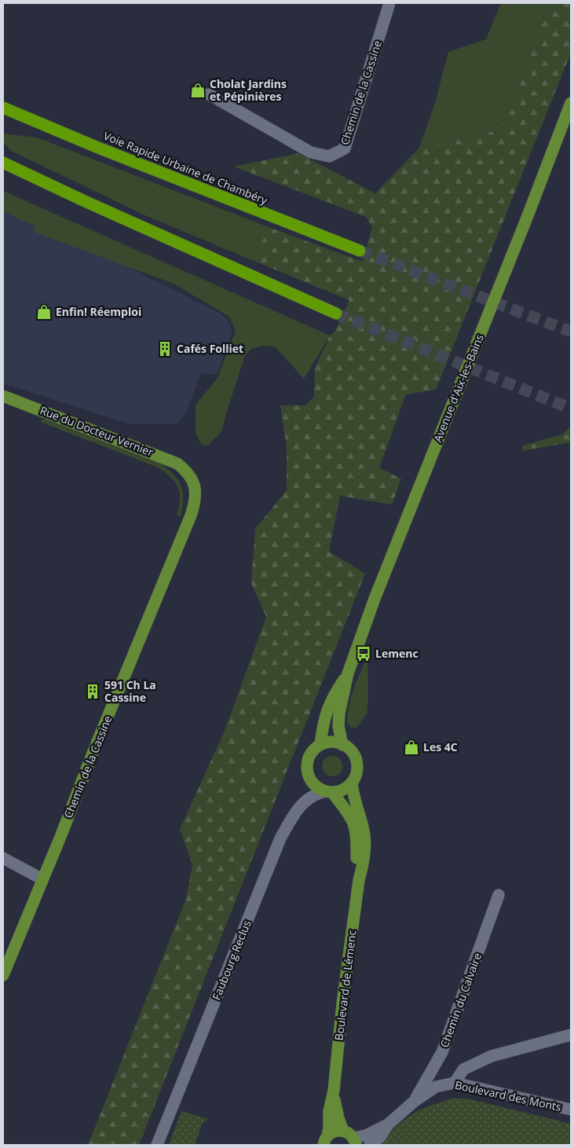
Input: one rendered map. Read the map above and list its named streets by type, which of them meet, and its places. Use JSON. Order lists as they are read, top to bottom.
{
  "streets": {
    "highway": ["Voie Rapide Urbaine de Chambéry"],
    "main road": [
      "Chemin de la Cassine",
      "Avenue d'Aix-les-Bains",
      "Rue du Docteur Vernier",
      "Boulevard de Lémenc"
    ],
    "street": ["Faubourg Reclus", "Chemin du Calvaire", "Boulevard des Monts"]
  },
  "crossings": [
    ["Chemin de la Cassine", "Rue du Docteur Vernier"],
    ["Avenue d'Aix-les-Bains", "Faubourg Reclus"],
    ["Avenue d'Aix-les-Bains", "Boulevard de Lémenc"],
    ["Faubourg Reclus", "Boulevard de Lémenc"],
    ["Chemin du Calvaire", "Boulevard des Monts"]
  ],
  "places": {
    "shop": ["Cholat Jardins et Pépinières", "Enfin! Réemploi", "Les 4C"],
    "building": ["Cafés Folliet", "591 Ch La Cassine"],
    "bus stop": ["Lemenc"]
  }
}
